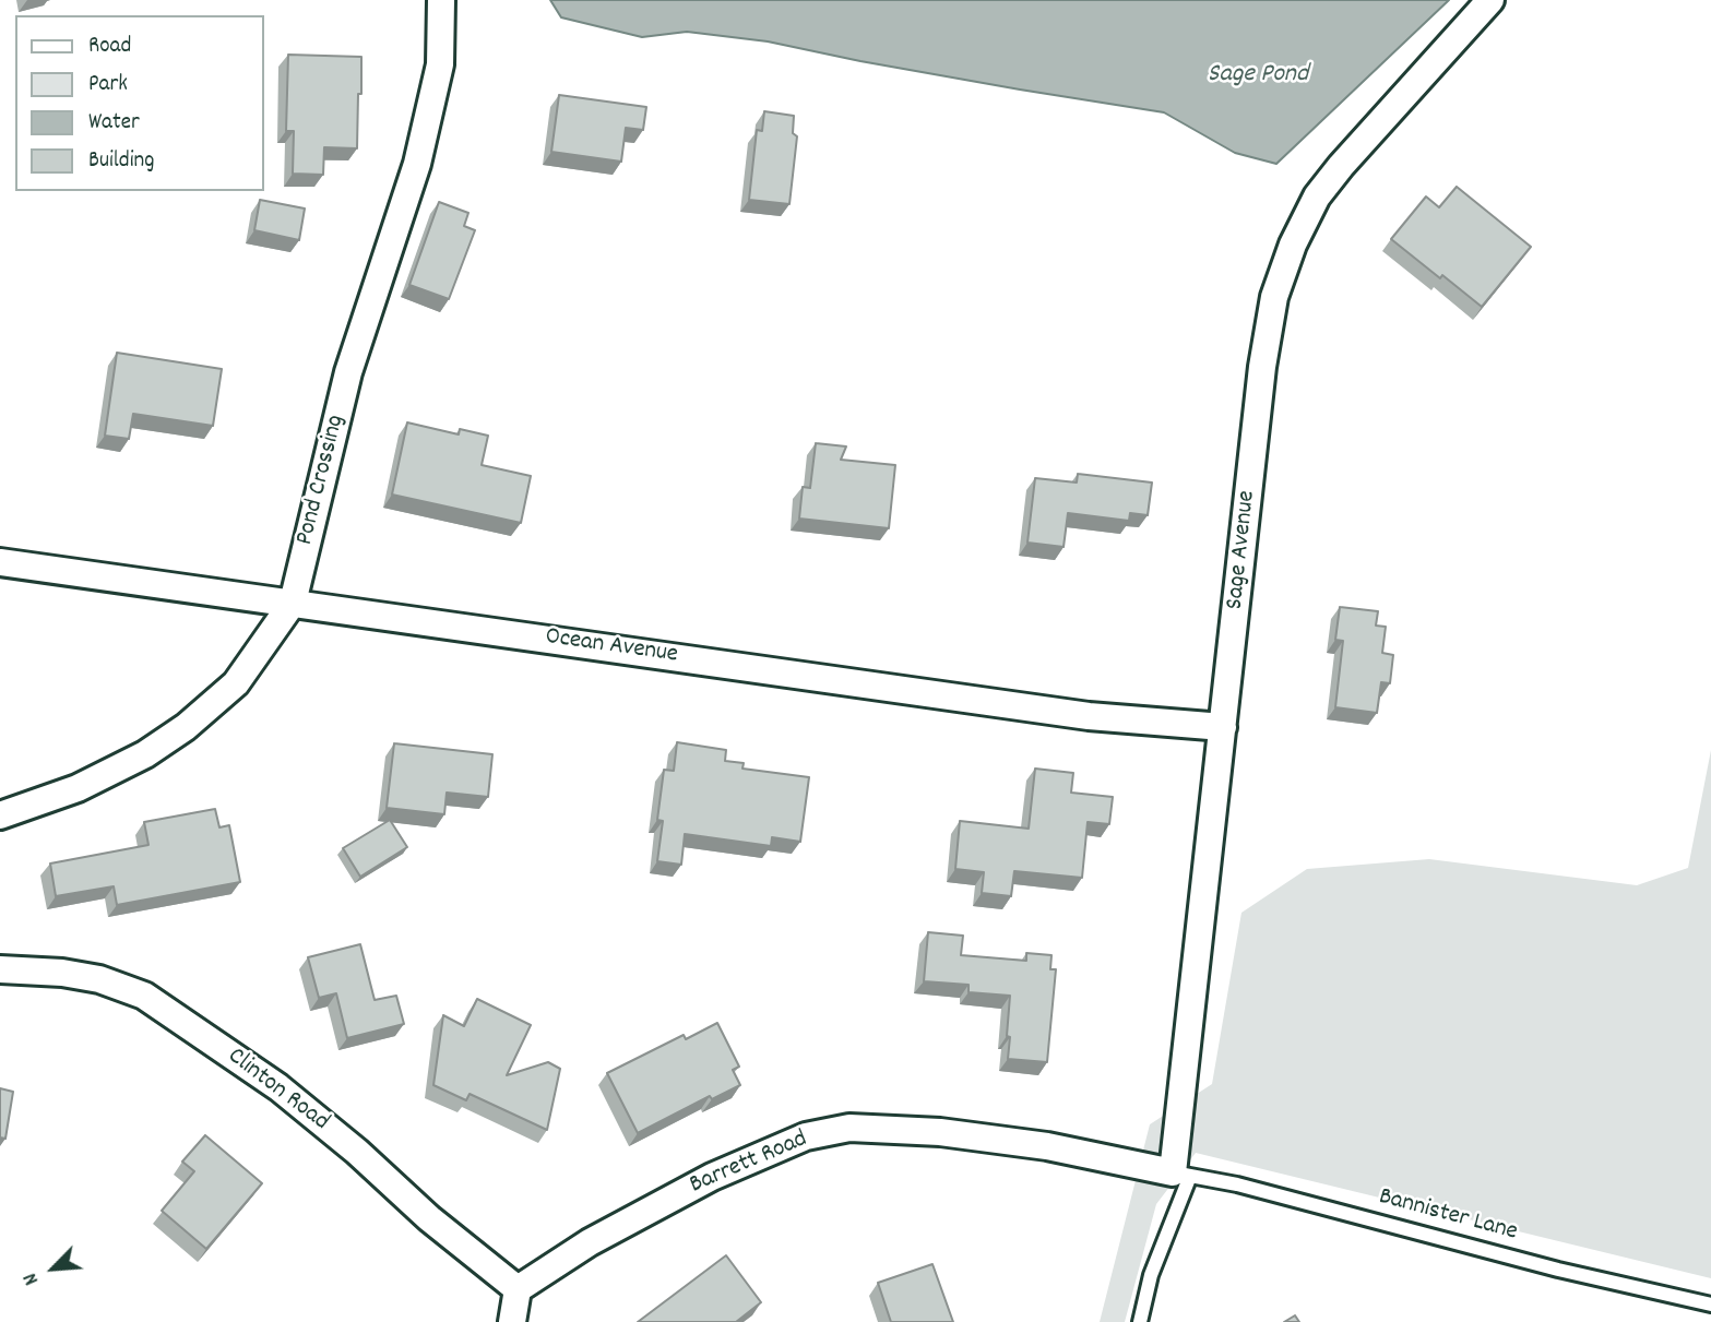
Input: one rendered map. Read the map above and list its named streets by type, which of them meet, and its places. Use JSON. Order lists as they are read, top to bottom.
{
  "streets": {
    "street": [
      "Pond Crossing",
      "Sage Avenue",
      "Ocean Avenue",
      "Clinton Road",
      "Barrett Road"
    ],
    "lane": ["Bannister Lane"]
  },
  "crossings": [
    ["Pond Crossing", "Ocean Avenue"],
    ["Sage Avenue", "Ocean Avenue"],
    ["Sage Avenue", "Barrett Road"],
    ["Sage Avenue", "Bannister Lane"],
    ["Clinton Road", "Barrett Road"],
    ["Barrett Road", "Bannister Lane"]
  ],
  "water": ["Sage Pond"],
  "legend": [
    "Road",
    "Park",
    "Water",
    "Building"
  ],
  "north": "bottom left"
}
